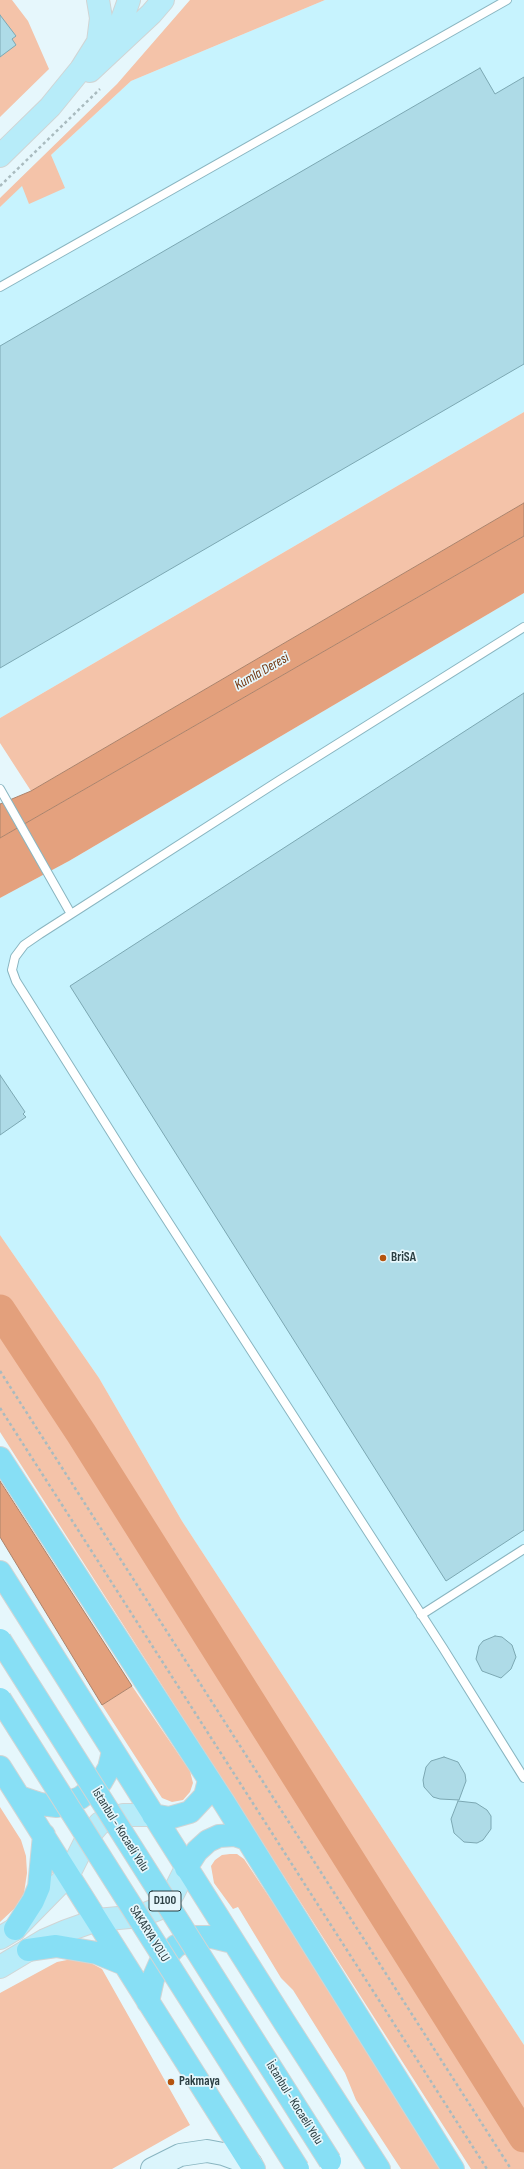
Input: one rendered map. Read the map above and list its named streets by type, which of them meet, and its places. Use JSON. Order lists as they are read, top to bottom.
{
  "streets": {
    "highway": ["İstanbul - Kocaeli Yolu", "D100", "SAKARYA YOLU"]
  },
  "water": ["Kumla Deresi"],
  "places": ["BriSA", "Pakmaya"]
}
